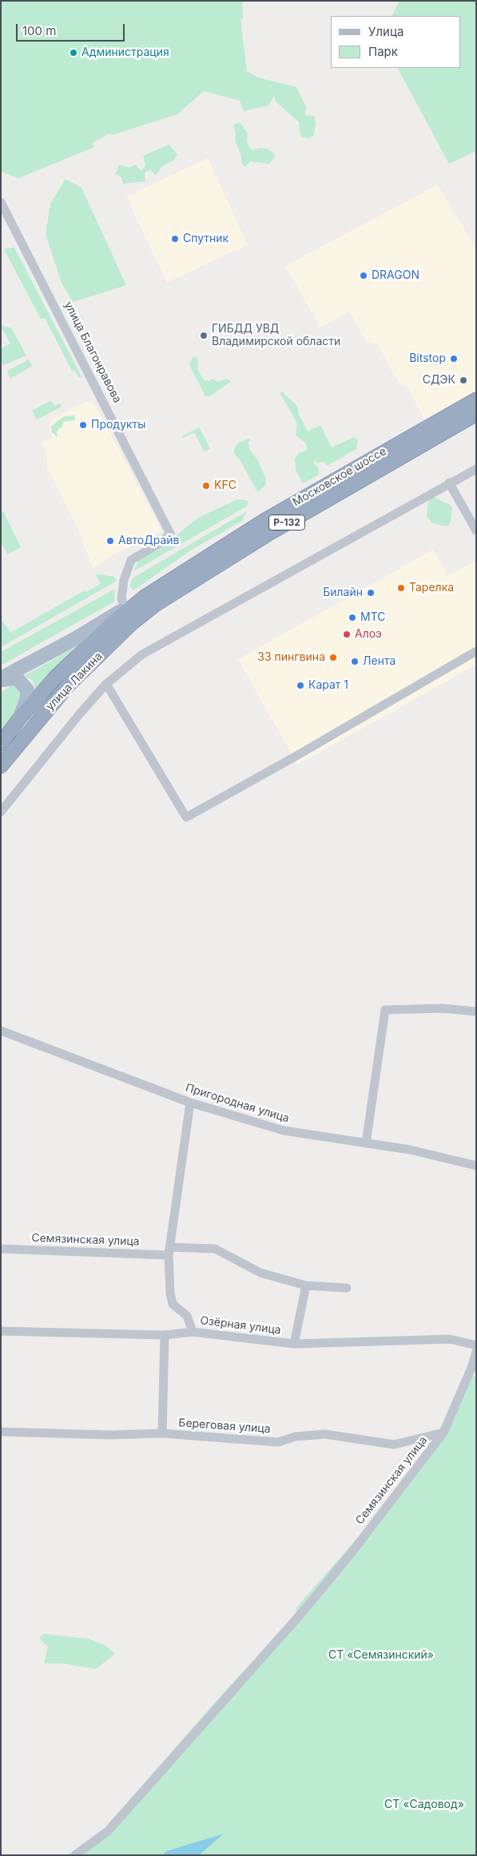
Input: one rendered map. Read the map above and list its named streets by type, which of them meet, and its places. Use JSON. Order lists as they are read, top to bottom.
{
  "streets": {
    "highway": ["Московское шоссе", "Р-132", "улица Лакина"],
    "street": [
      "улица Благонравова",
      "Пригородная улица",
      "Семязинская улица",
      "Озёрная улица",
      "Береговая улица"
    ]
  },
  "crossings": [
    ["улица Благонравова", "улица Лакина"],
    ["Московское шоссе", "улица Лакина"],
    ["Семязинская улица", "Береговая улица"]
  ],
  "parks": ["СТ «Семязинский»", "СТ «Садовод»"],
  "places": [
    "Администрация",
    "Спутник",
    "DRAGON",
    "ГИБДД УВД Владимирской области",
    "Bitstop",
    "СДЭК",
    "Продукты",
    "KFC",
    "АвтоДрайв",
    "Тарелка",
    "Билайн",
    "МТС",
    "Алоэ",
    "33 пингвина",
    "Лента",
    "Карат 1"
  ],
  "legend": ["Улица", "Парк"],
  "scale_bar": "100 m"
}
